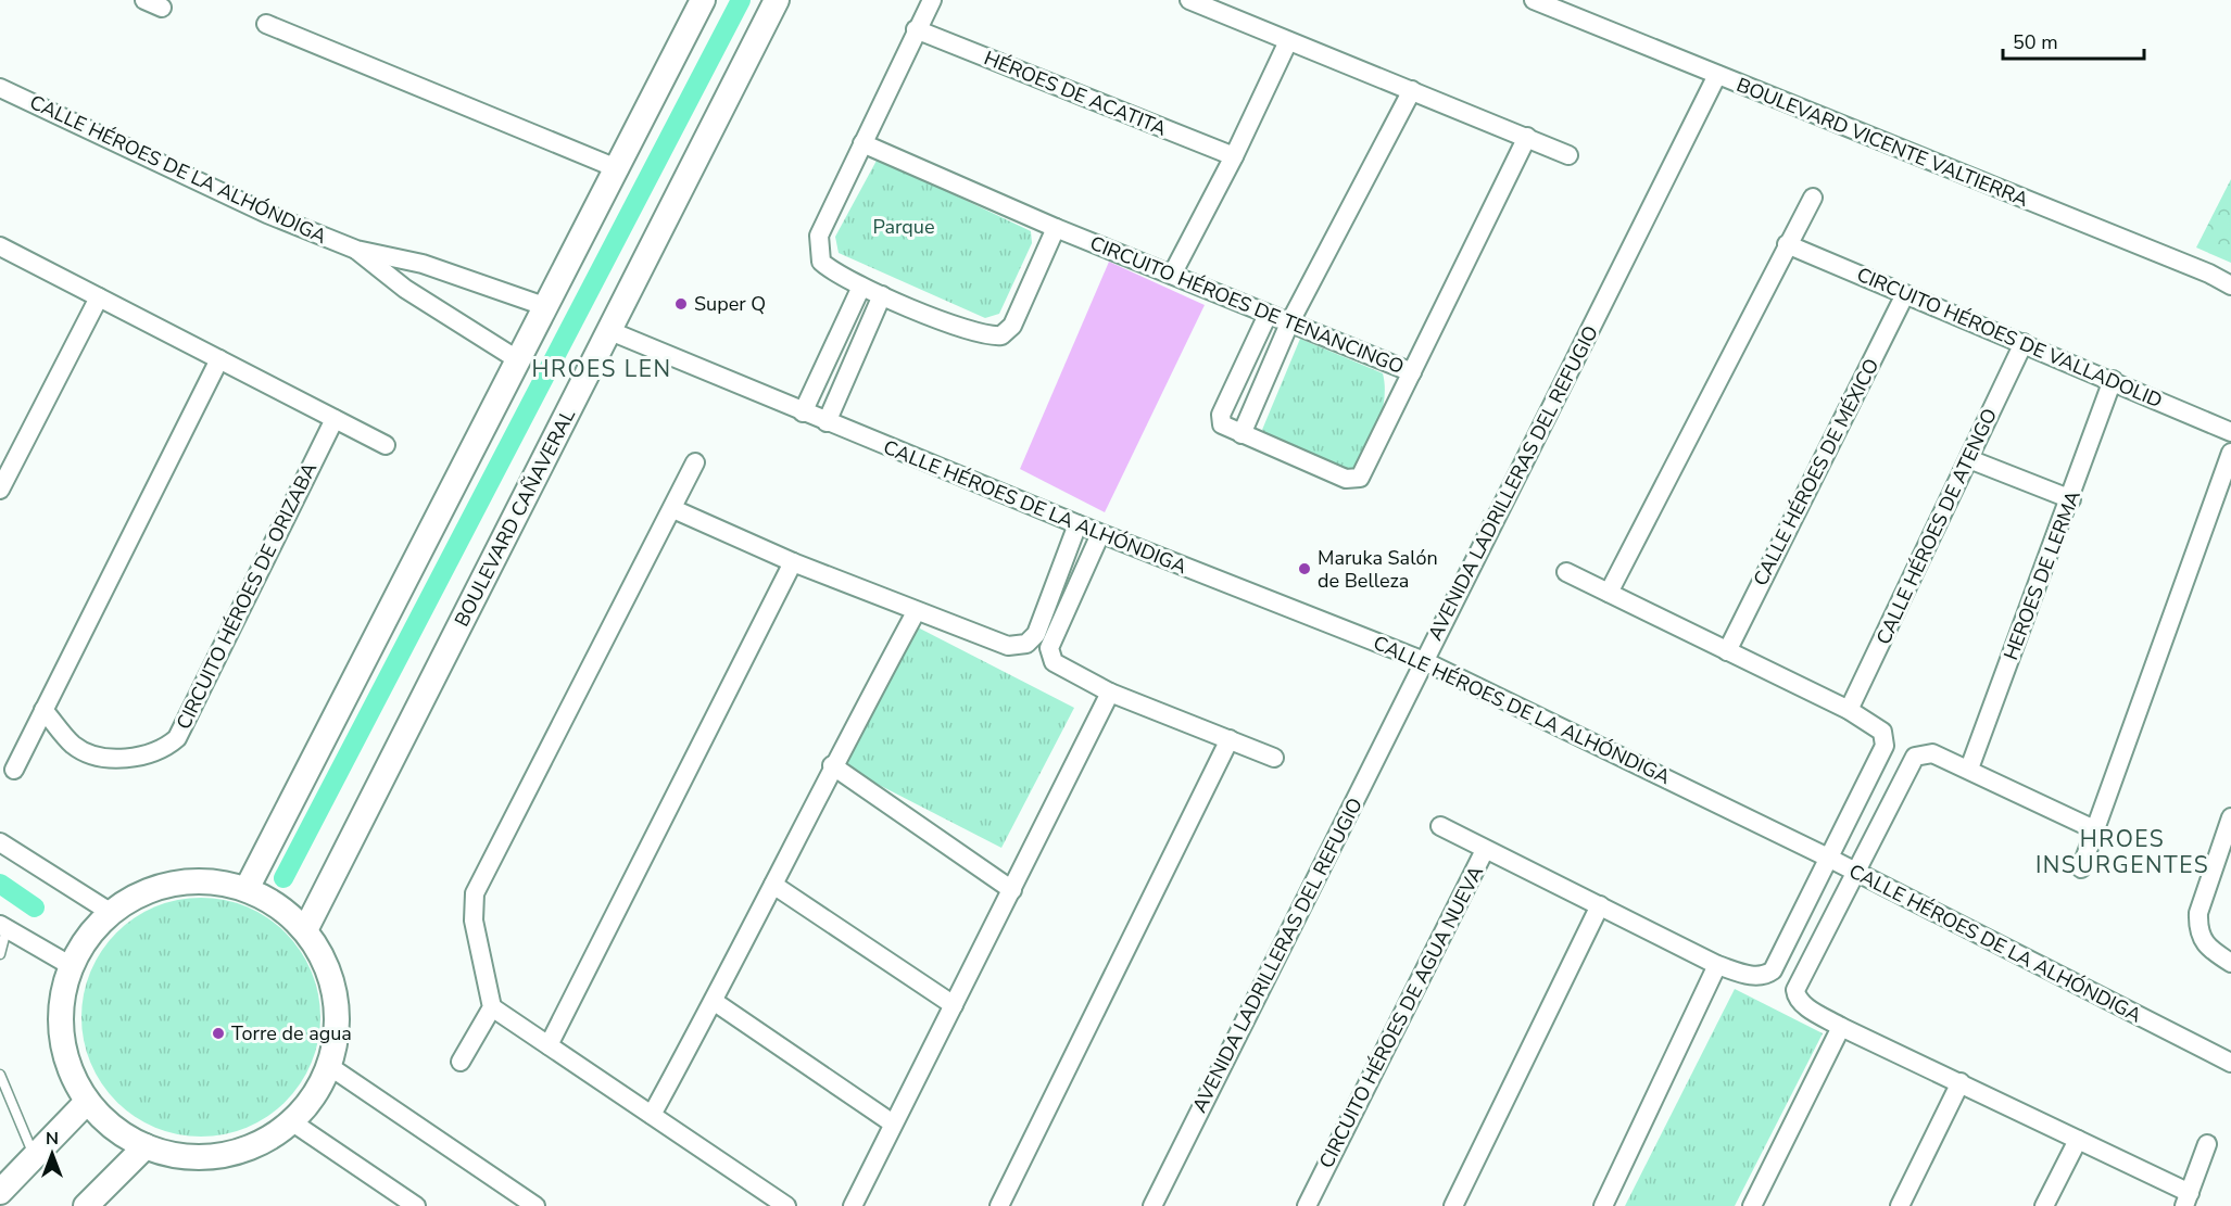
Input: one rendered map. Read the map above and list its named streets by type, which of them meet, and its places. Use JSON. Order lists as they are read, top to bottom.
{
  "streets": {
    "street": [
      "HÉROES DE ACATITA",
      "BOULEVARD VICENTE VALTIERRA",
      "CALLE HÉROES DE LA ALHÓNDIGA",
      "CIRCUITO HÉROES DE TENANCINGO",
      "CIRCUITO HÉROES DE VALLADOLID",
      "CALLE HÉROES DE MÉXICO",
      "AVENIDA LADRILLERAS DEL REFUGIO",
      "BOULEVARD CAÑAVERAL",
      "CALLE HÉROES DE ATENGO",
      "HEROES DE LERMA",
      "CIRCUITO HÉROES DE ORIZABA",
      "CIRCUITO HÉROES DE AGUA NUEVA"
    ]
  },
  "crossings": [
    ["BOULEVARD VICENTE VALTIERRA", "AVENIDA LADRILLERAS DEL REFUGIO"],
    ["CALLE HÉROES DE LA ALHÓNDIGA", "AVENIDA LADRILLERAS DEL REFUGIO"],
    ["CALLE HÉROES DE LA ALHÓNDIGA", "BOULEVARD CAÑAVERAL"],
    ["CALLE HÉROES DE LA ALHÓNDIGA", "CIRCUITO HÉROES DE AGUA NUEVA"],
    ["CIRCUITO HÉROES DE VALLADOLID", "CALLE HÉROES DE MÉXICO"],
    ["CIRCUITO HÉROES DE VALLADOLID", "CALLE HÉROES DE ATENGO"],
    ["CIRCUITO HÉROES DE VALLADOLID", "HEROES DE LERMA"]
  ],
  "districts": ["HROES LEN", "HROES INSURGENTES"],
  "parks": ["Parque"],
  "places": ["Super Q", "Maruka Salón de Belleza", "Torre de agua"],
  "scale_bar": "50 m",
  "north": "top"
}
